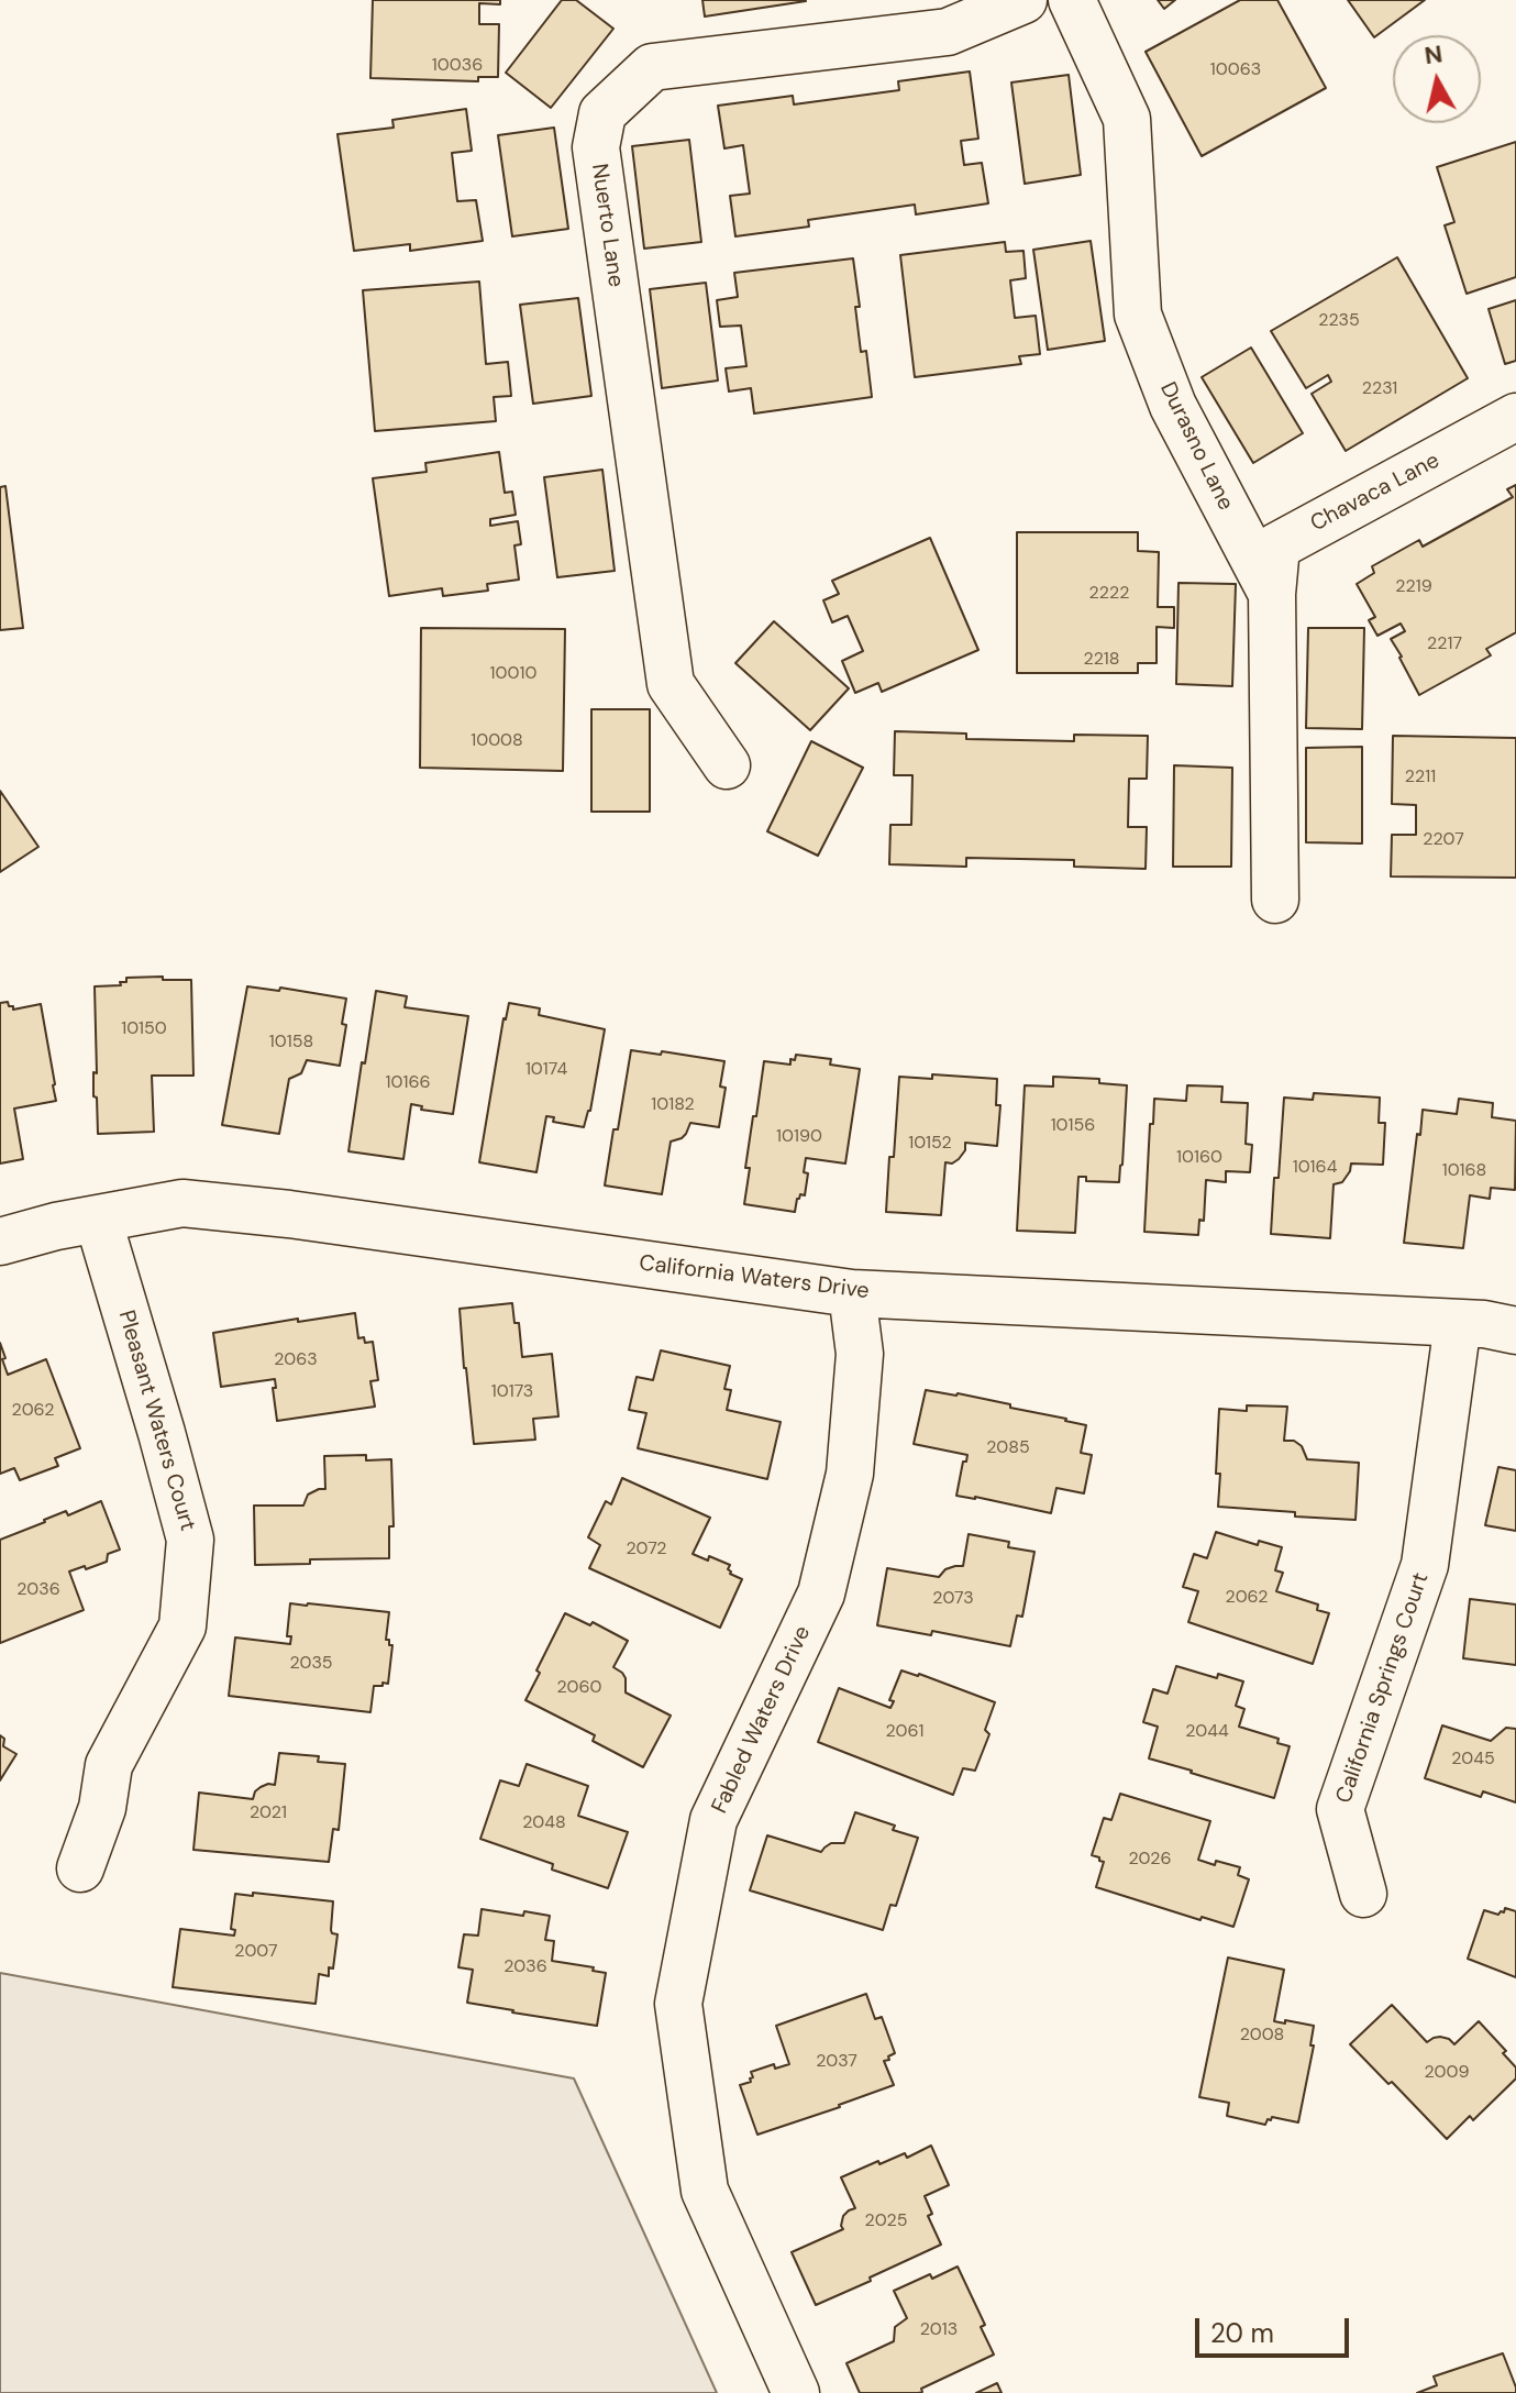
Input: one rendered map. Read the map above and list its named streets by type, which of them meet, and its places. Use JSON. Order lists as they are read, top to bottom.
{
  "streets": {
    "street": [
      "Nuerto Lane",
      "Durasno Lane",
      "Chavaca Lane",
      "California Waters Drive",
      "Pleasant Waters Court",
      "California Springs Court",
      "Fabled Waters Drive"
    ]
  },
  "crossings": [
    ["Durasno Lane", "Chavaca Lane"],
    ["California Waters Drive", "Pleasant Waters Court"],
    ["California Waters Drive", "California Springs Court"],
    ["California Waters Drive", "Fabled Waters Drive"]
  ],
  "house_numbers": [
    "10036",
    "10063",
    "2235",
    "2231",
    "2219",
    "2222",
    "2217",
    "2218",
    "10010",
    "10008",
    "2211",
    "2207",
    "10150",
    "10158",
    "10174",
    "10166",
    "10182",
    "10156",
    "10190",
    "10152",
    "10160",
    "10164",
    "10168",
    "2063",
    "10173",
    "2062",
    "2085",
    "2072",
    "2036",
    "2062",
    "2073",
    "2035",
    "2060",
    "2061",
    "2044",
    "2045",
    "2021",
    "2048",
    "2026",
    "2007",
    "2036",
    "2008",
    "2037",
    "2009",
    "2025",
    "2013"
  ],
  "scale_bar": "20 m",
  "north": "top"
}
